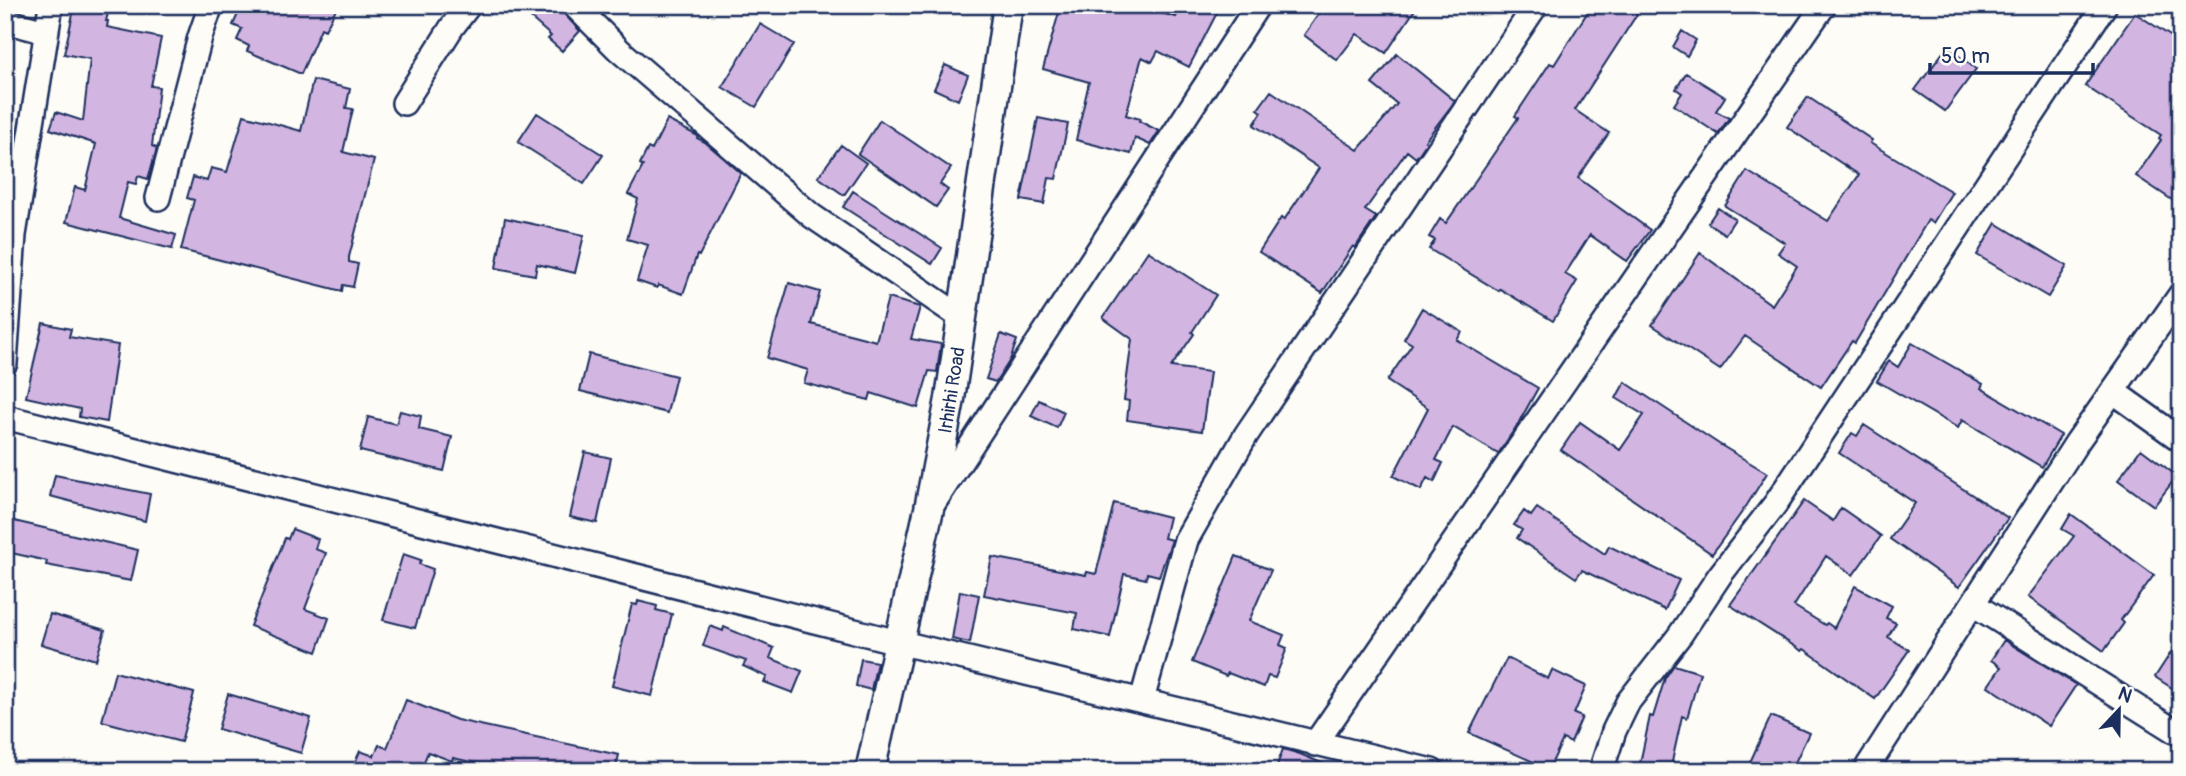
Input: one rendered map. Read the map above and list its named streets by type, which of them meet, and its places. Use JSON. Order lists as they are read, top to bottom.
{
  "streets": {
    "street": ["Irhirhi Road"]
  },
  "scale_bar": "50 m",
  "north": "top"
}
